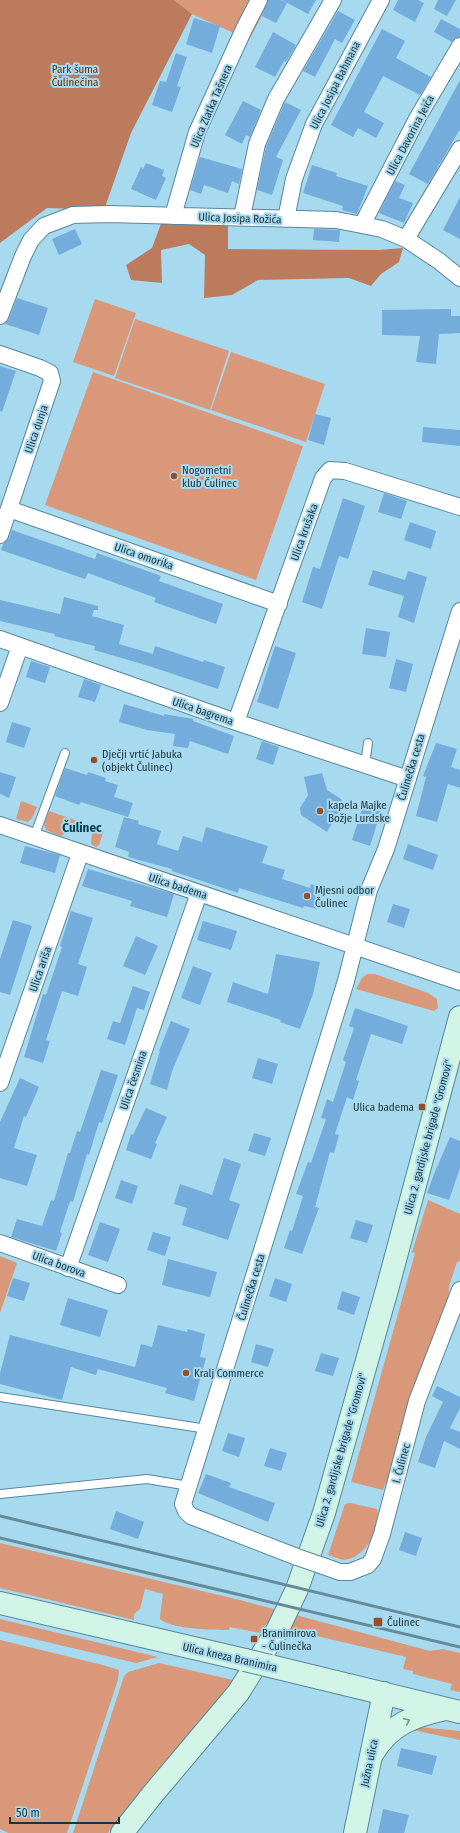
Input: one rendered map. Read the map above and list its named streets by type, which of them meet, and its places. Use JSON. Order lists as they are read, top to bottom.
{
  "streets": {
    "street": [
      "Ulica Josipa Bahmana",
      "Ulica Zlatka Tašnera",
      "Ulica Davorina Jeića",
      "Ulica Josipa Rožića",
      "Ulica dunja",
      "Ulica krušaka",
      "Ulica omorika",
      "Ulica bagrema",
      "Čulinečka cesta",
      "Ulica badema",
      "Ulica ariša",
      "Ulica česmina",
      "Ulica 2. gardijske brigade \"Gromovi\"",
      "Ulica borova",
      "I. Čulinec",
      "Ulica kneza Branimira",
      "Južna ulica"
    ]
  },
  "crossings": [
    ["Ulica Josipa Bahmana", "Ulica Josipa Rožića"],
    ["Ulica Zlatka Tašnera", "Ulica Josipa Rožića"],
    ["Ulica Davorina Jeića", "Ulica Josipa Rožića"],
    ["Ulica dunja", "Ulica omorika"],
    ["Ulica krušaka", "Ulica omorika"],
    ["Ulica krušaka", "Ulica bagrema"],
    ["Ulica bagrema", "Čulinečka cesta"],
    ["Čulinečka cesta", "Ulica badema"],
    ["Čulinečka cesta", "I. Čulinec"],
    ["Ulica badema", "Ulica ariša"],
    ["Ulica badema", "Ulica česmina"],
    ["Ulica česmina", "Ulica borova"],
    ["Ulica kneza Branimira", "Južna ulica"]
  ],
  "districts": ["Čulinec"],
  "parks": ["Park šuma Čulinečina"],
  "places": {
    "other": [
      "Nogometni klub Čulinec",
      "Dječji vrtić Jabuka (objekt Čulinec)",
      "kapela Majke Božje Lurdske",
      "Mjesni odbor Čulinec",
      "Kralj Commerce"
    ],
    "transit": ["Ulica badema", "Čulinec", "Branimirova - Čulinečka"]
  },
  "scale_bar": "50 m"
}
